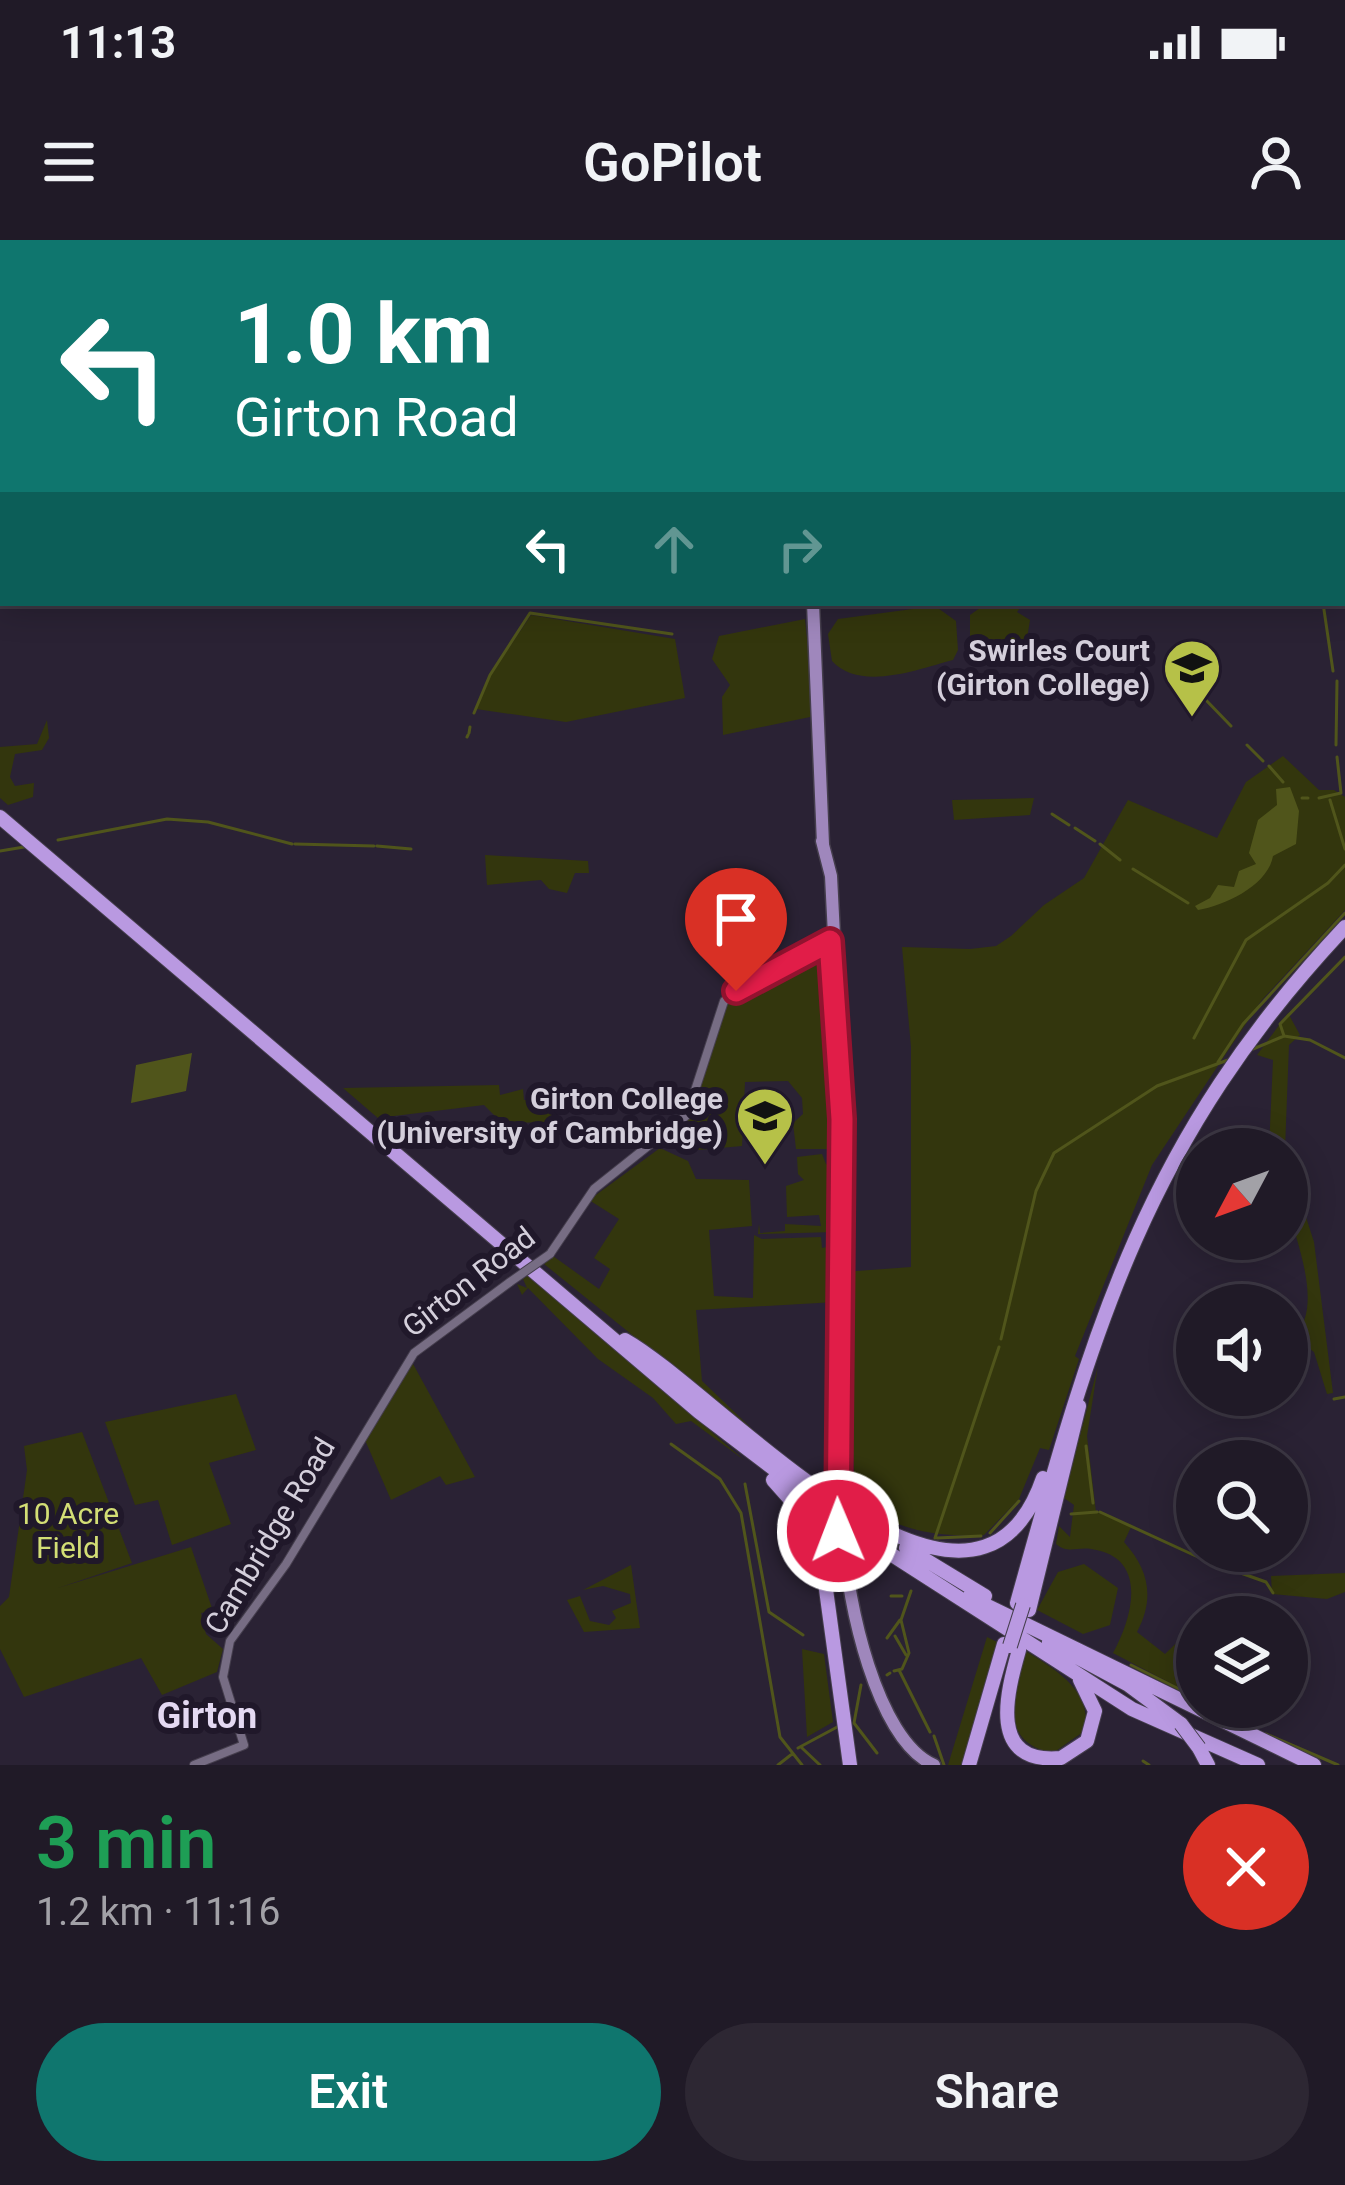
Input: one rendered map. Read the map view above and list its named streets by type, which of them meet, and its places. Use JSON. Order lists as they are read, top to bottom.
{
  "streets": {
    "street": ["Girton Road", "Cambridge Road"]
  },
  "crossings": [
    ["Girton Road", "Cambridge Road"]
  ],
  "districts": ["Girton"],
  "parks": ["10 Acre Field"],
  "places": {
    "school or university": ["Swirles Court (Girton College)", "Girton College (University of Cambridge)"]
  },
  "north": "bottom left",
  "page": {
    "status": "11:13",
    "header": "GoPilot",
    "turn": ["1.0 km", "Girton Road"],
    "heading": ["3 min", "1.2 km · 11:16"],
    "buttons": ["Exit", "Share"]
  }
}
